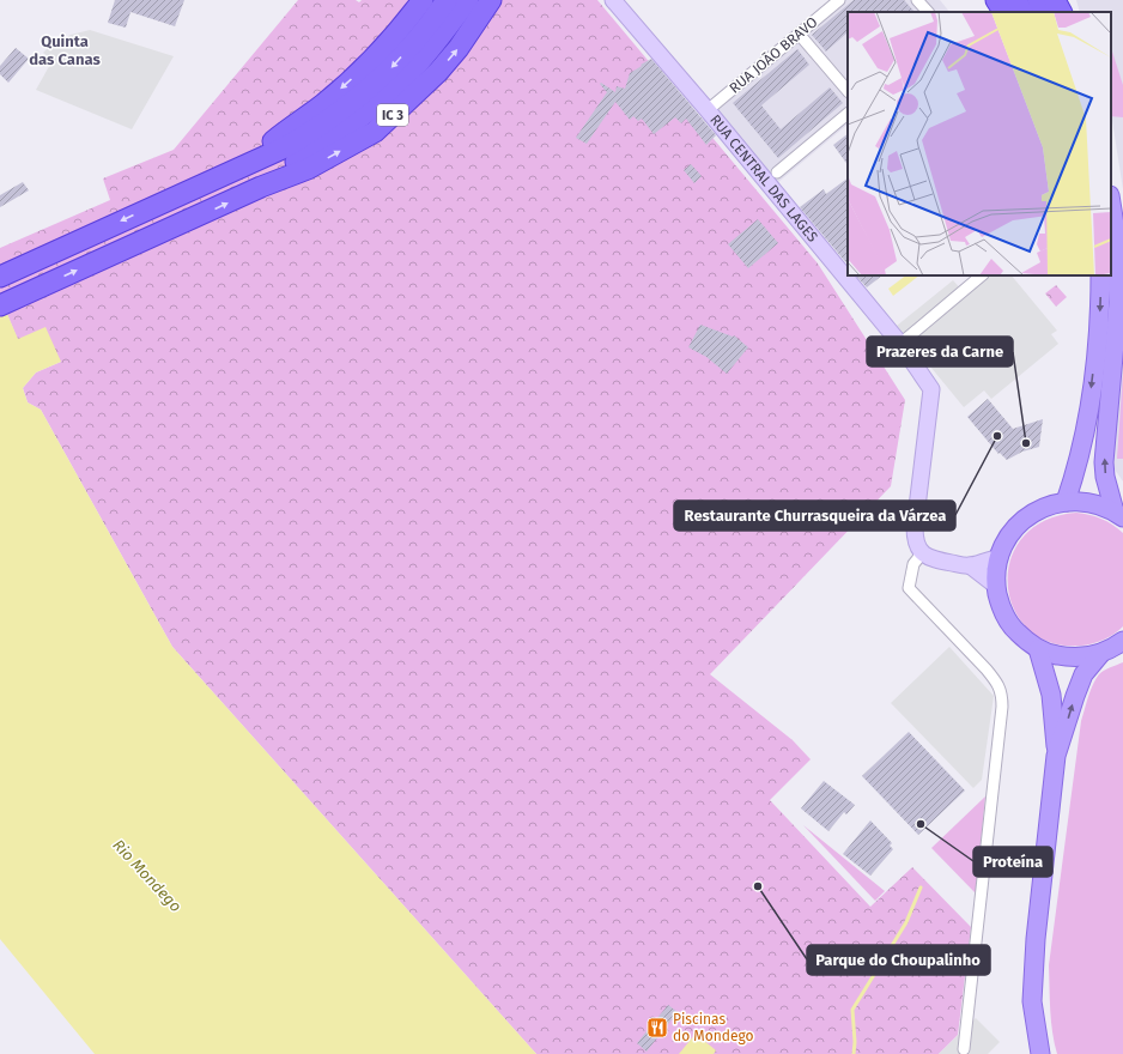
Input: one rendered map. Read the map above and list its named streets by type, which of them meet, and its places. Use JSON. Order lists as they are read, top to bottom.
{
  "streets": {
    "highway": ["IC 3"],
    "main road": ["RUA CENTRAL DAS LAGES"],
    "street": ["RUA JOÃO BRAVO"]
  },
  "crossings": [
    ["RUA JOÃO BRAVO", "RUA CENTRAL DAS LAGES"]
  ],
  "districts": ["Quinta das Canas"],
  "water": ["Rio Mondego"],
  "places": {
    "other": [
      "Restaurante Churrasqueira da Várzea",
      "Prazeres da Carne",
      "Proteína",
      "Parque do Choupalinho"
    ],
    "restaurant": ["Piscinas do Mondego"]
  }
}
